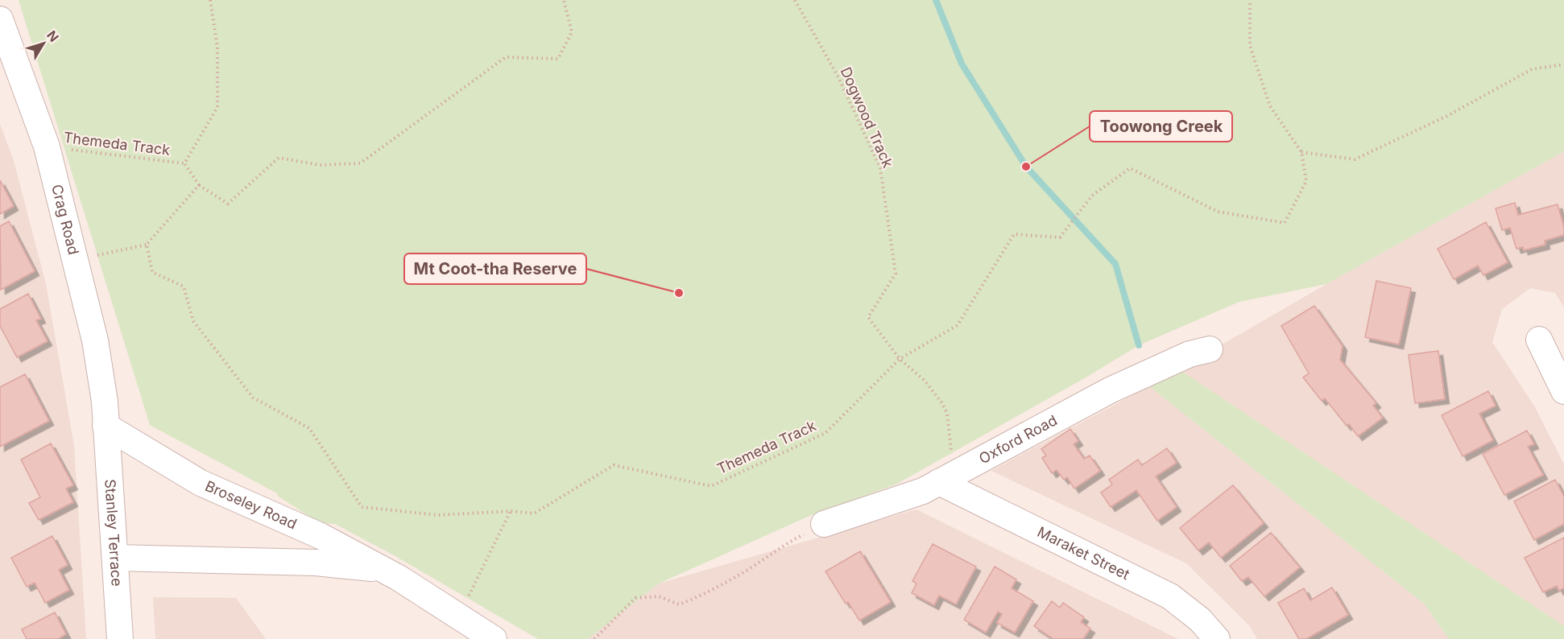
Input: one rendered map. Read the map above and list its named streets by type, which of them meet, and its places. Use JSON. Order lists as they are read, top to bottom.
{
  "streets": {
    "street": [
      "Crag Road",
      "Oxford Road",
      "Broseley Road",
      "Stanley Terrace",
      "Maraket Street"
    ],
    "path": ["Dogwood Track", "Themeda Track"]
  },
  "crossings": [
    ["Dogwood Track", "Themeda Track"],
    ["Dogwood Track", "Oxford Road"],
    ["Dogwood Track", "Maraket Street"],
    ["Themeda Track", "Crag Road"],
    ["Crag Road", "Broseley Road"],
    ["Crag Road", "Stanley Terrace"],
    ["Oxford Road", "Maraket Street"],
    ["Broseley Road", "Stanley Terrace"]
  ],
  "places": ["Toowong Creek", "Mt Coot-tha Reserve"],
  "north": "top right"
}
